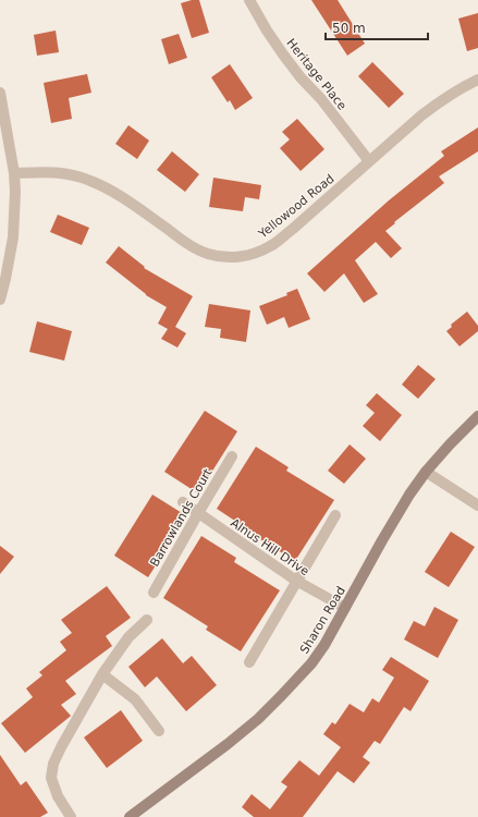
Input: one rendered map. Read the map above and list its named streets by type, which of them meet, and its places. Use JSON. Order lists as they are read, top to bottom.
{
  "streets": {
    "main road": ["Sharon Road"],
    "street": [
      "Heritage Place",
      "Yellowood Road",
      "Barrowlands Court",
      "Alnus Hill Drive"
    ]
  },
  "crossings": [
    ["Heritage Place", "Yellowood Road"],
    ["Barrowlands Court", "Alnus Hill Drive"],
    ["Alnus Hill Drive", "Sharon Road"]
  ],
  "scale_bar": "50 m"
}
